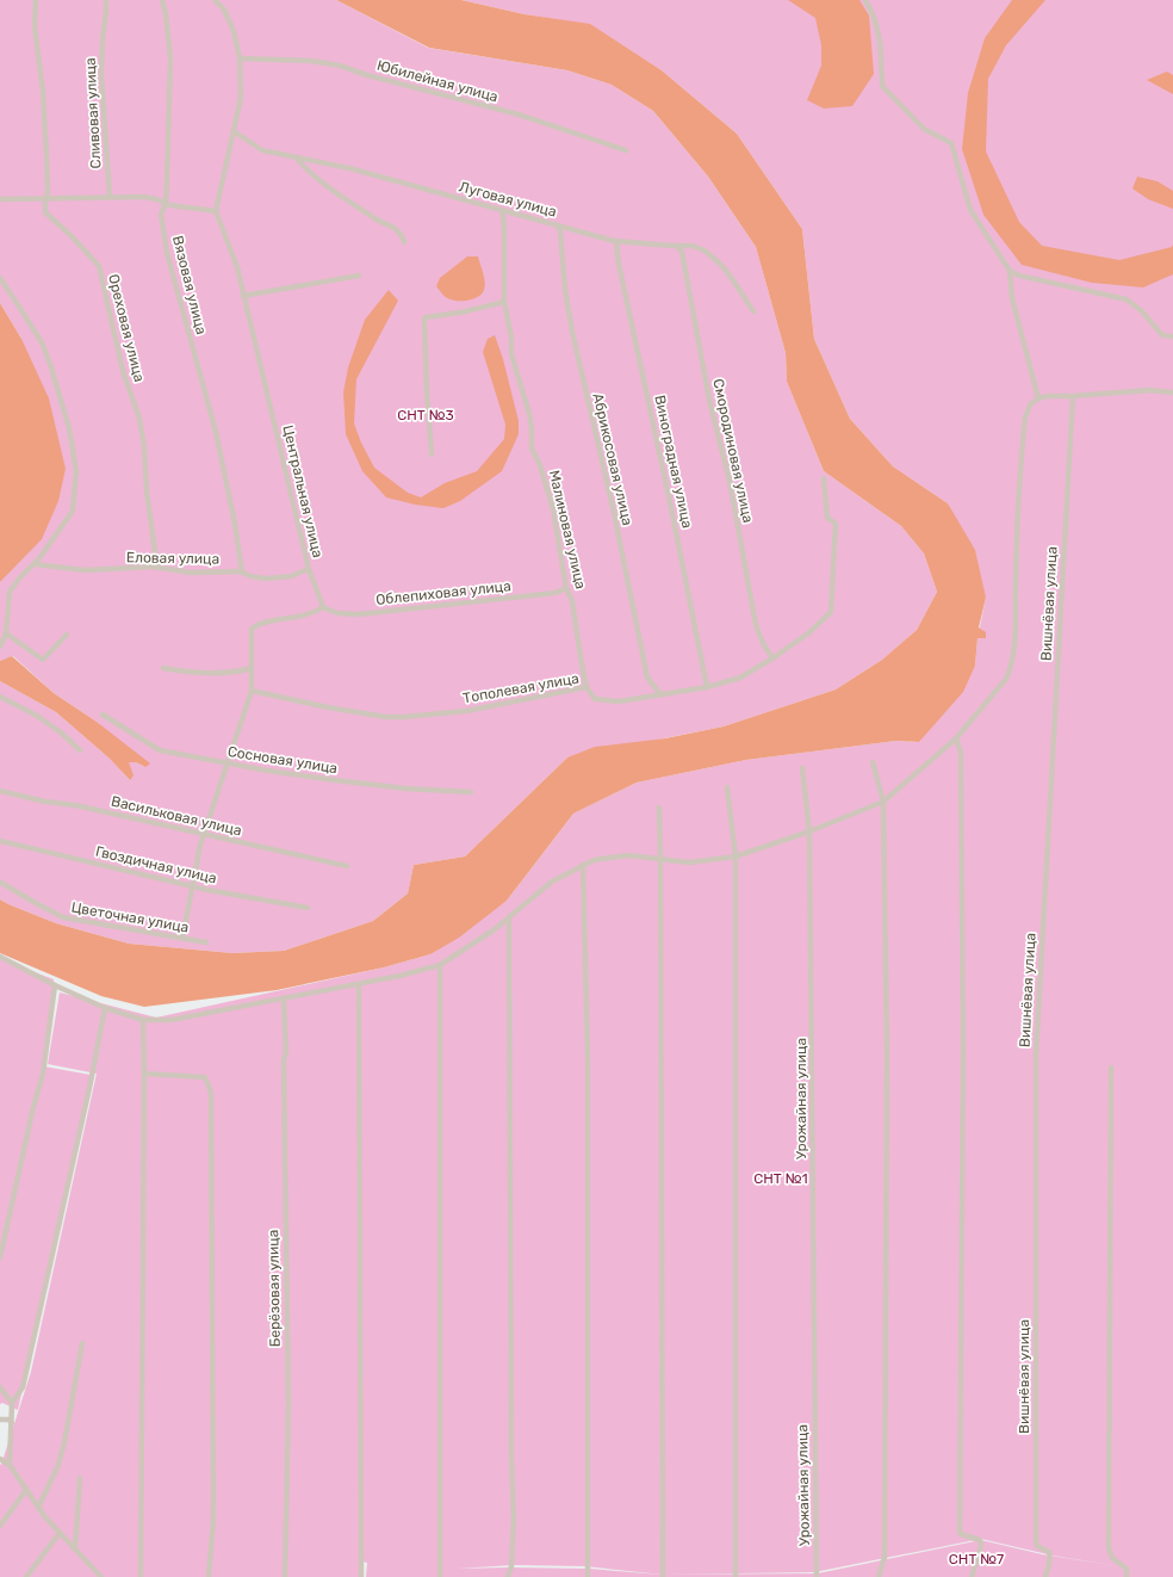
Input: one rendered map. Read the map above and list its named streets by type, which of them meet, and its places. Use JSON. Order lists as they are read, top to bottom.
{
  "streets": {
    "street": [
      "Юбилейная улица",
      "Сливовая улица",
      "Луговая улица",
      "Вязовая улица",
      "Ореховая улица",
      "Смородиновая улица",
      "Абрикосовая улица",
      "Виноградная улица",
      "Центральная улица",
      "Малиновая улица",
      "Еловая улица",
      "Облепиховая улица",
      "Вишнёвая улица",
      "Тополевая улица",
      "Сосновая улица",
      "Васильковая улица",
      "Гвоздичная улица",
      "Цветочная улица",
      "Урожайная улица",
      "Берёзовая улица"
    ]
  },
  "crossings": [
    ["Луговая улица", "Смородиновая улица"],
    ["Луговая улица", "Абрикосовая улица"],
    ["Луговая улица", "Виноградная улица"],
    ["Луговая улица", "Малиновая улица"],
    ["Вязовая улица", "Еловая улица"],
    ["Ореховая улица", "Еловая улица"],
    ["Смородиновая улица", "Тополевая улица"],
    ["Абрикосовая улица", "Тополевая улица"],
    ["Виноградная улица", "Тополевая улица"],
    ["Центральная улица", "Еловая улица"],
    ["Центральная улица", "Облепиховая улица"],
    ["Малиновая улица", "Облепиховая улица"],
    ["Малиновая улица", "Тополевая улица"]
  ],
  "parks": ["СНТ №3", "СНТ №1", "СНТ №7"]
}
